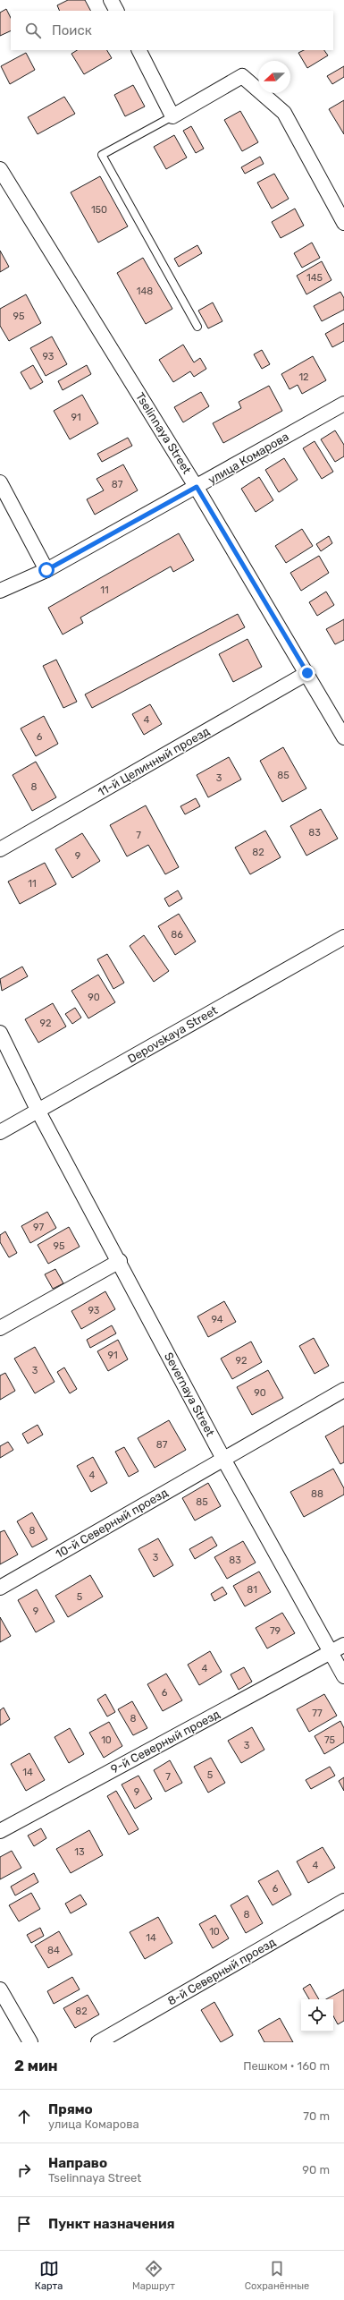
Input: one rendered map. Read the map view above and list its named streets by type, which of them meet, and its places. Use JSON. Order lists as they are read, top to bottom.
{
  "streets": {
    "street": [
      "Tselinnaya Street",
      "улица Комарова",
      "11-й Целинный проезд",
      "Depovskaya Street",
      "Severnaya Street",
      "10-й Северный проезд",
      "9-й Северный проезд",
      "8-й Северный проезд"
    ]
  },
  "crossings": [
    ["Tselinnaya Street", "улица Комарова"],
    ["Tselinnaya Street", "11-й Целинный проезд"],
    ["Depovskaya Street", "Severnaya Street"],
    ["Severnaya Street", "10-й Северный проезд"],
    ["Severnaya Street", "9-й Северный проезд"]
  ],
  "house_numbers": [
    "150",
    "145",
    "148",
    "95",
    "93",
    "12",
    "91",
    "87",
    "11",
    "4",
    "6",
    "85",
    "3",
    "8",
    "83",
    "7",
    "82",
    "9",
    "11",
    "86",
    "90",
    "92",
    "97",
    "95",
    "93",
    "94",
    "91",
    "92",
    "3",
    "90",
    "87",
    "4",
    "88",
    "85",
    "8",
    "3",
    "83",
    "81",
    "5",
    "9",
    "79",
    "4",
    "6",
    "77",
    "8",
    "10",
    "75",
    "3",
    "14",
    "5",
    "7",
    "9",
    "13",
    "4",
    "6",
    "8",
    "10",
    "14",
    "84",
    "82"
  ],
  "north": "left",
  "page": {
    "search": "Поиск",
    "heading": ["2 мин", "Пешком · 160 m"],
    "list": [
      ["Прямо", "улица Комарова", "70 m"],
      ["Направо", "Tselinnaya Street", "90 m"],
      "Пункт назначения"
    ],
    "nav": ["Карта", "Маршрут", "Сохранённые"]
  }
}
